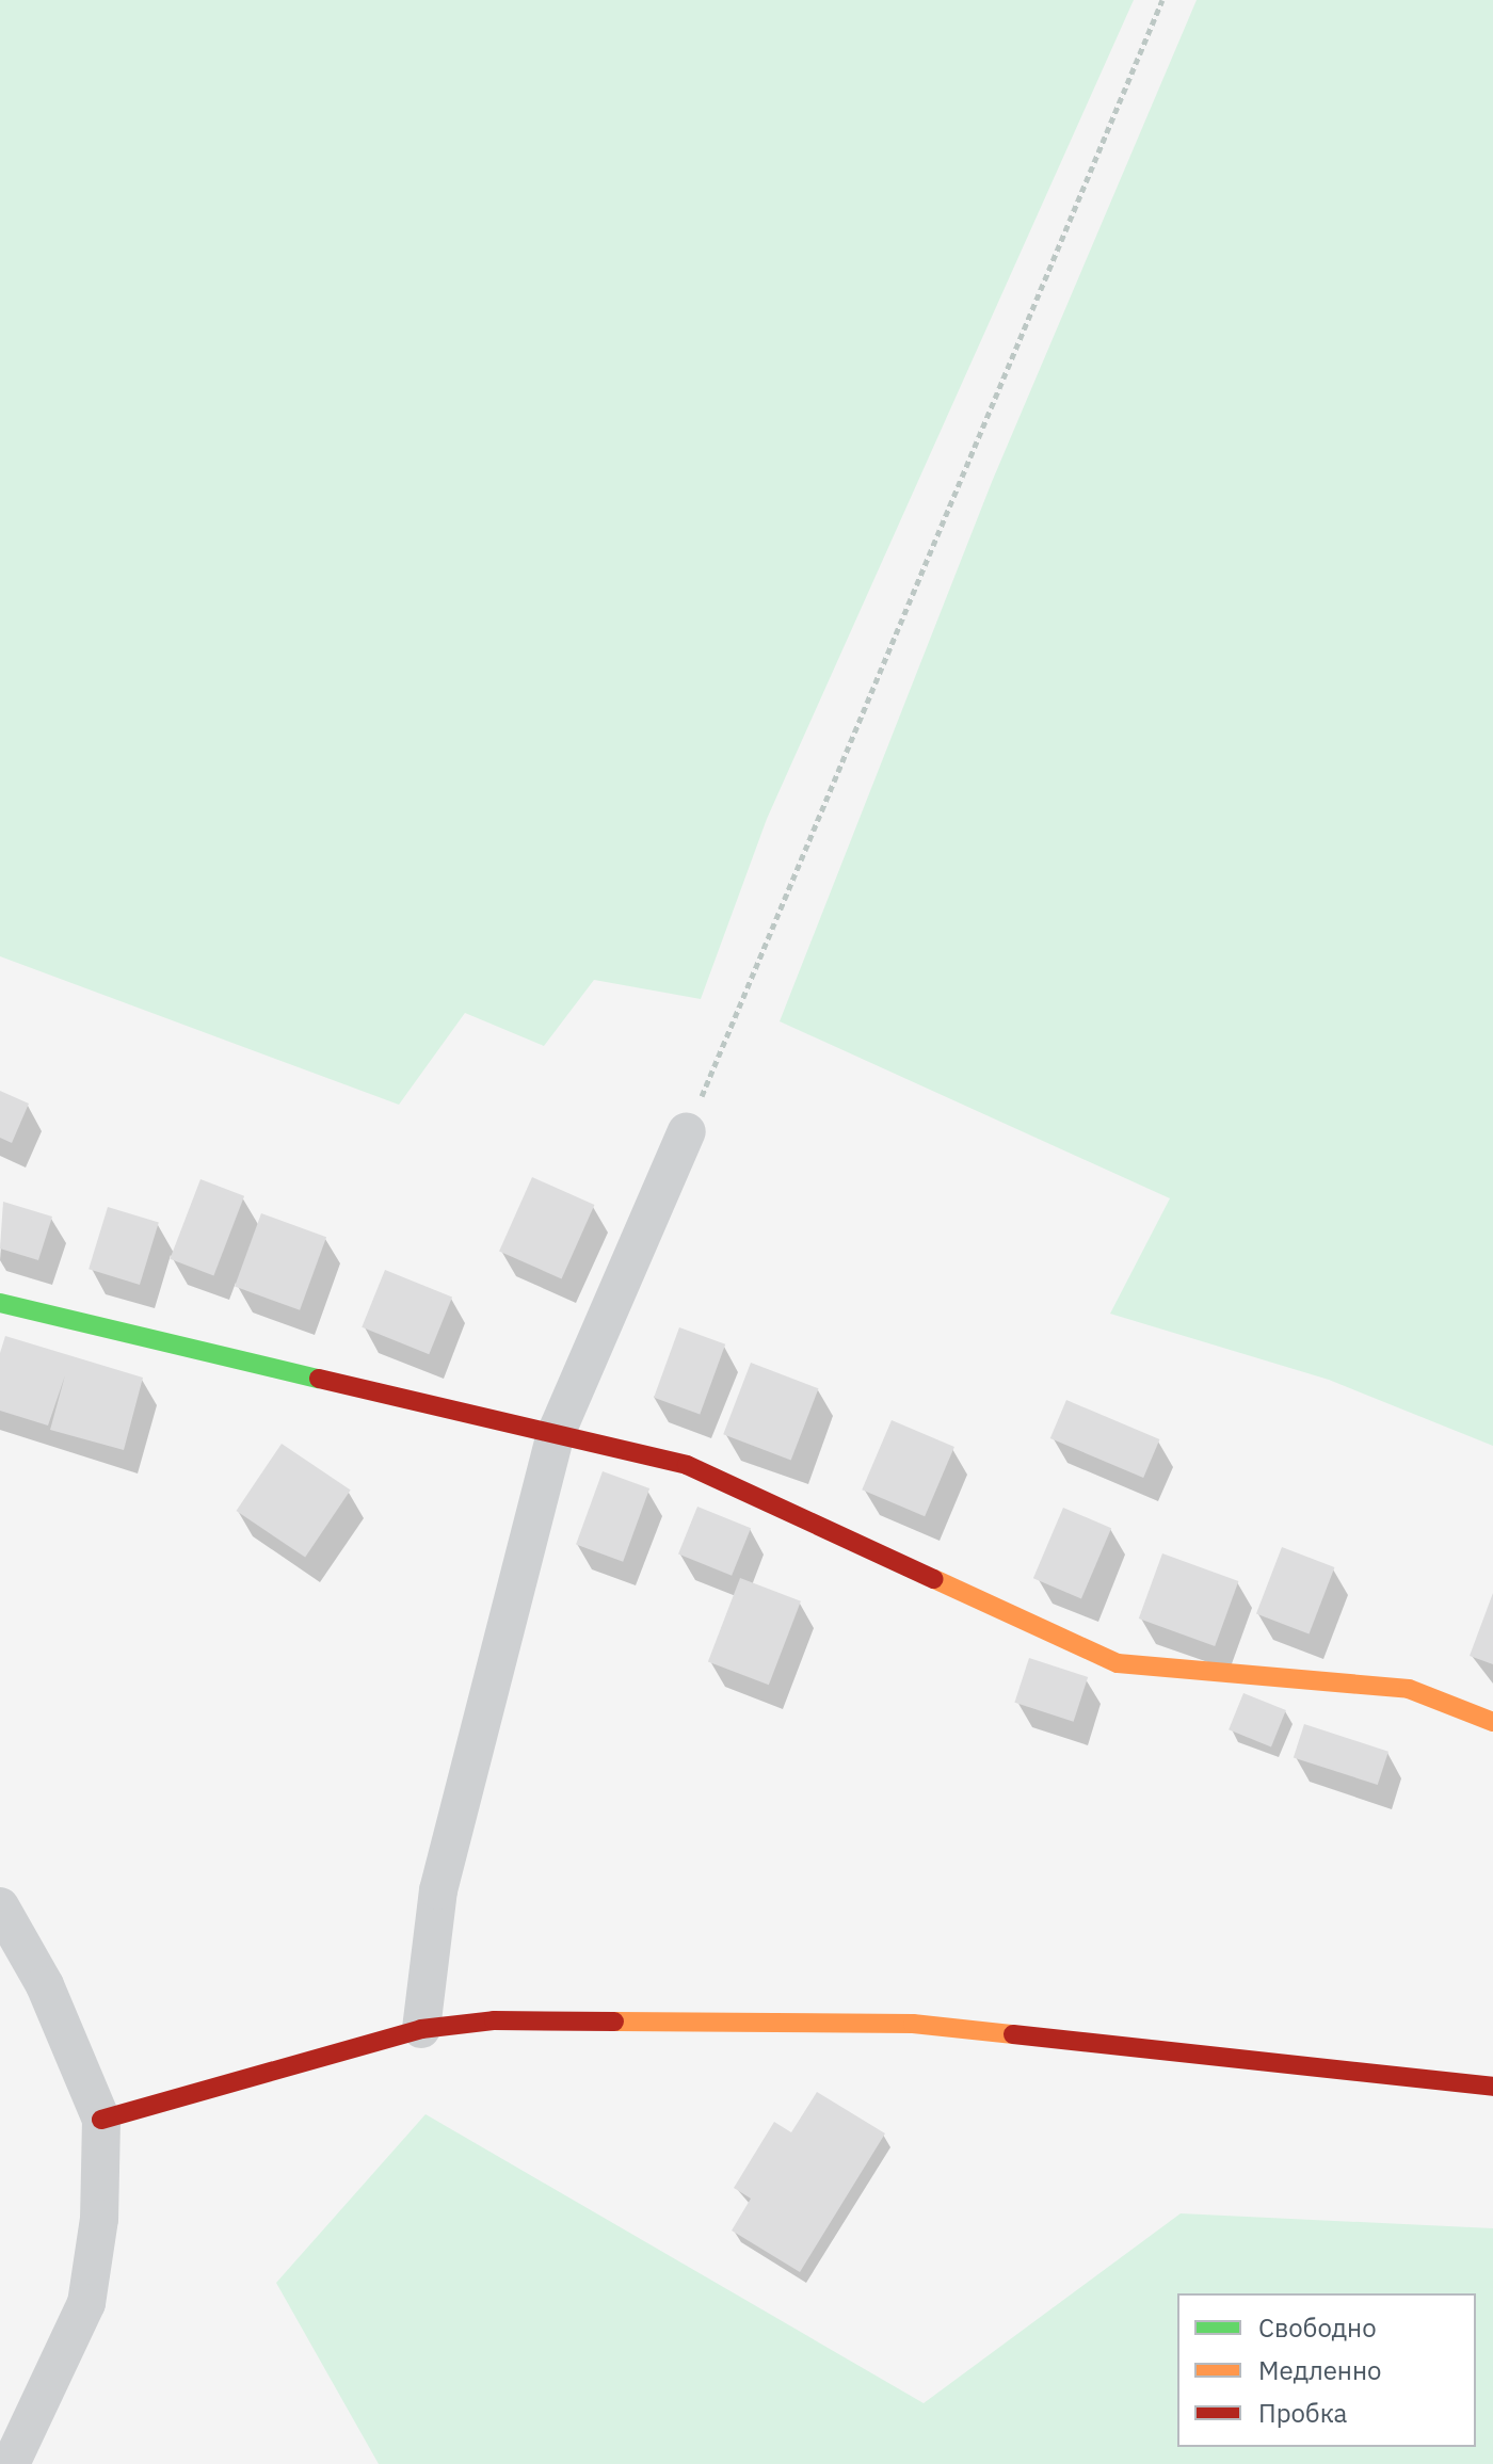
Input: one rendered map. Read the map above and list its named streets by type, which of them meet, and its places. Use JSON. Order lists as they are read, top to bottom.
{
  "legend": ["Свободно", "Медленно", "Пробка"]
}
